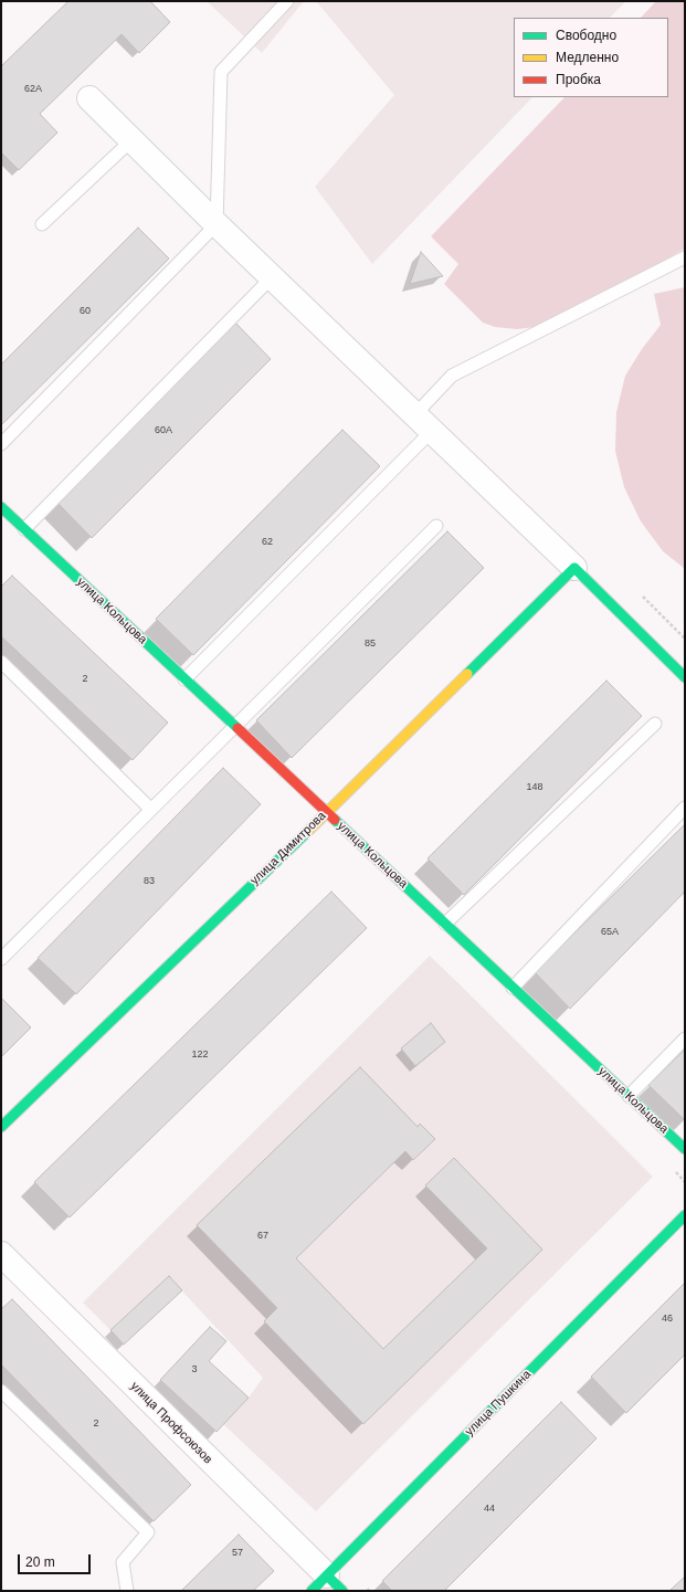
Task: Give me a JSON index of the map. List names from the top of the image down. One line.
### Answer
{"streets":{"main road":["улица Кольцова","улица Димитрова","улица Пушкина"],"street":["улица Профсоюзов"]},"crossings":[["улица Кольцова","улица Димитрова"],["улица Пушкина","улица Профсоюзов"]],"house_numbers":["62А","60","60А","62","85","2","148","83","65А","122","67","46","3","2","44","57"],"legend":["Свободно","Медленно","Пробка"],"scale_bar":"20 m"}
